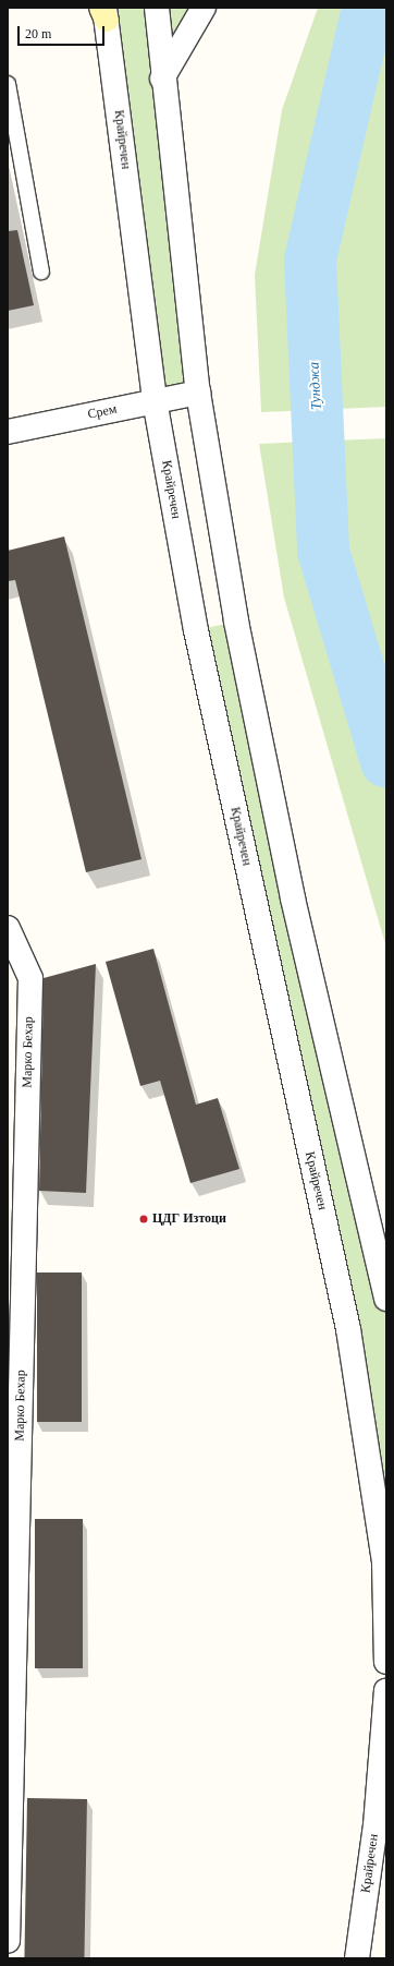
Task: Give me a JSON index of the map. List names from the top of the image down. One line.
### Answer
{"streets":{"street":["Крайречен","Срем","Марко Бехар"]},"crossings":[["Крайречен","Срем"]],"water":["Тунджа"],"places":["ЦДГ Изтоци"],"scale_bar":"20 m"}
